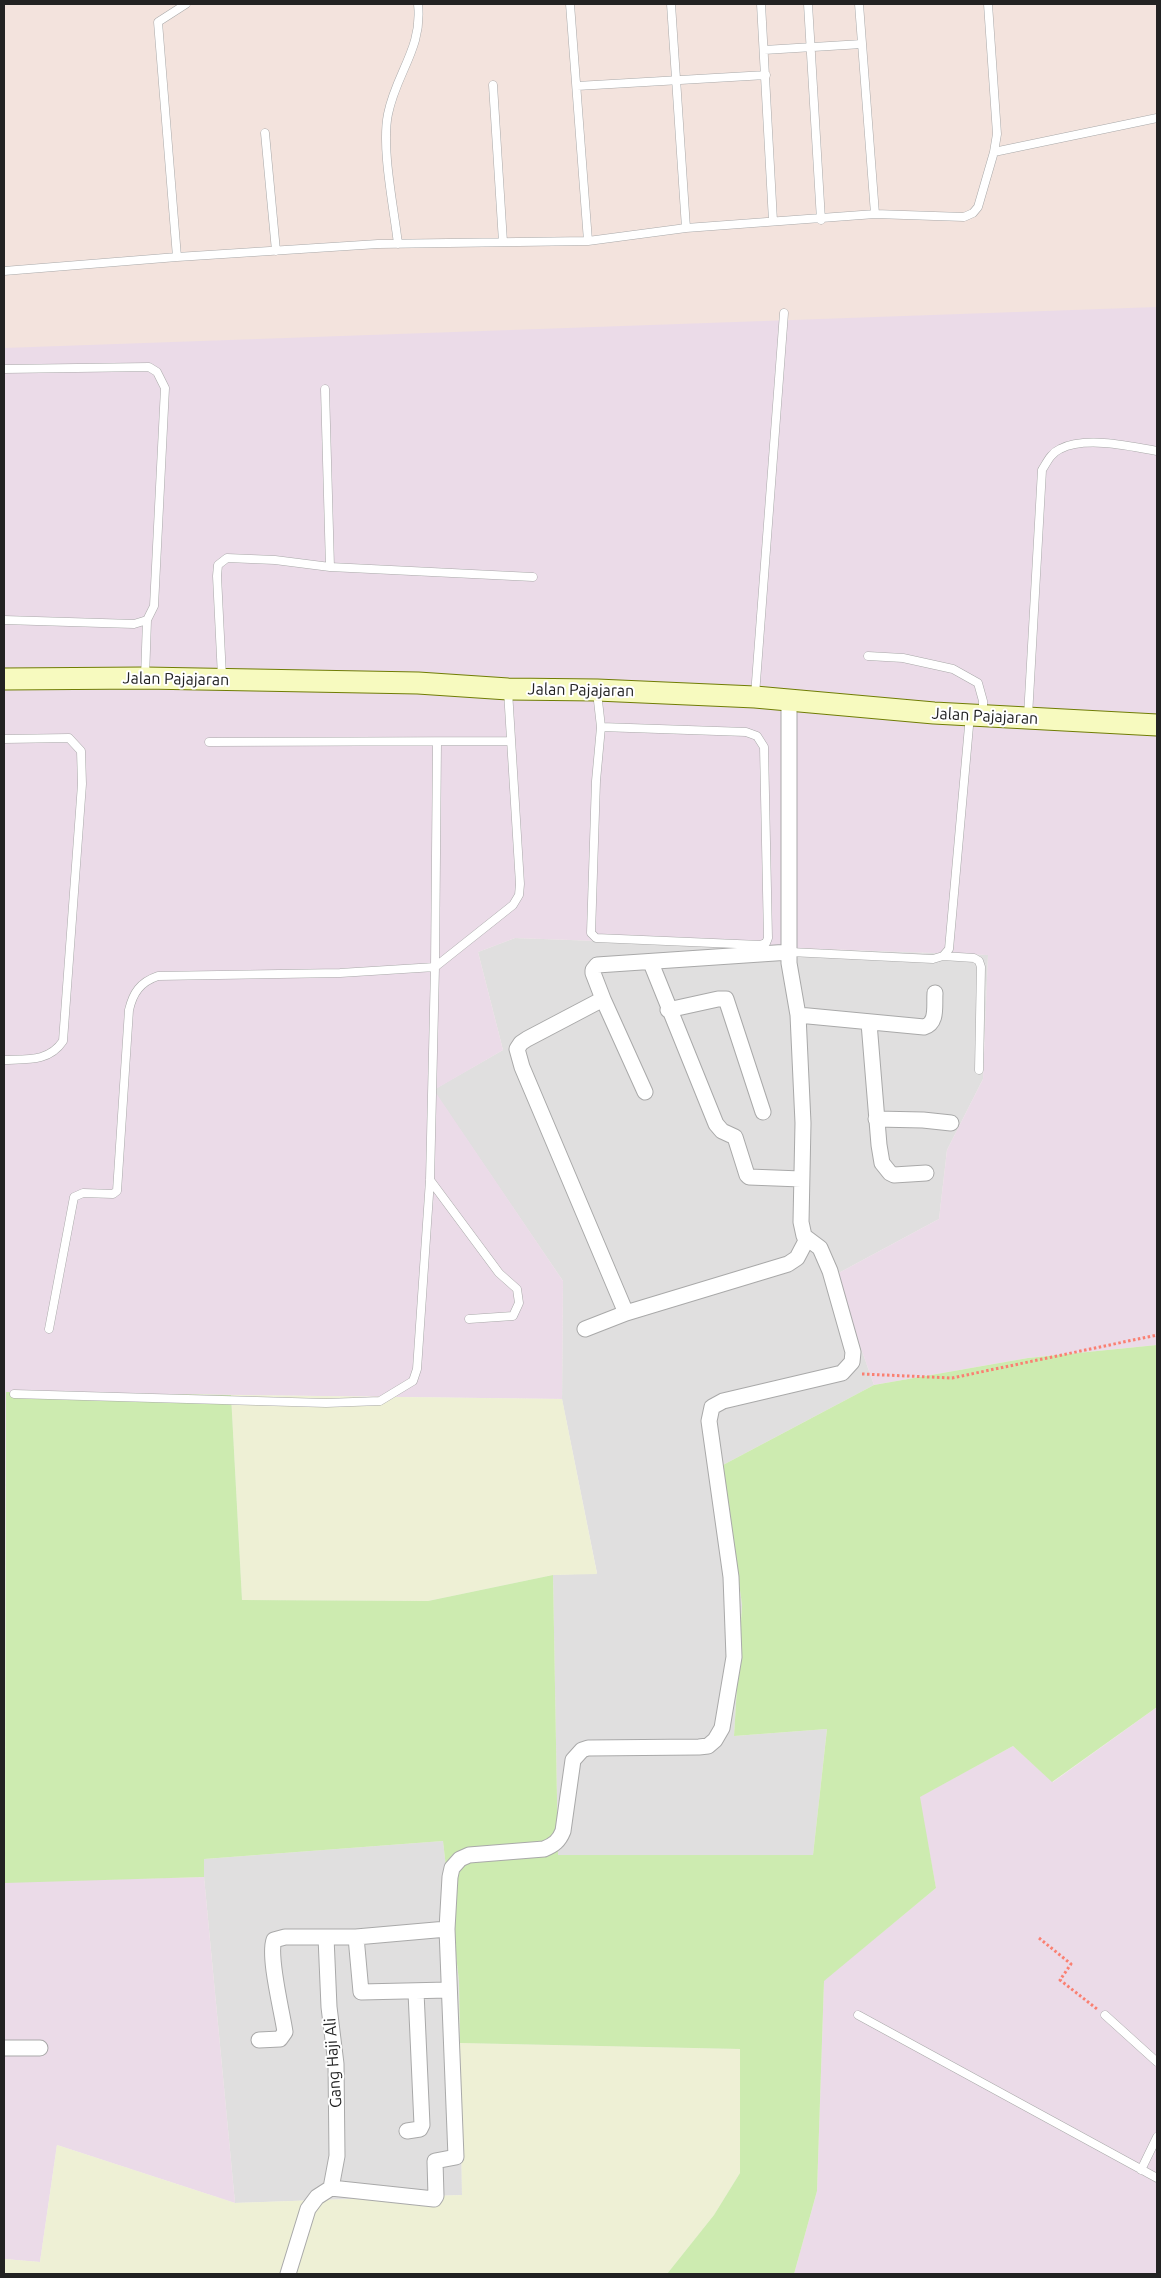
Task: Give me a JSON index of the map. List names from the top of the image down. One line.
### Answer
{"streets":{"main road":["Jalan Pajajaran"],"street":["Gang Haji Ali"]}}
